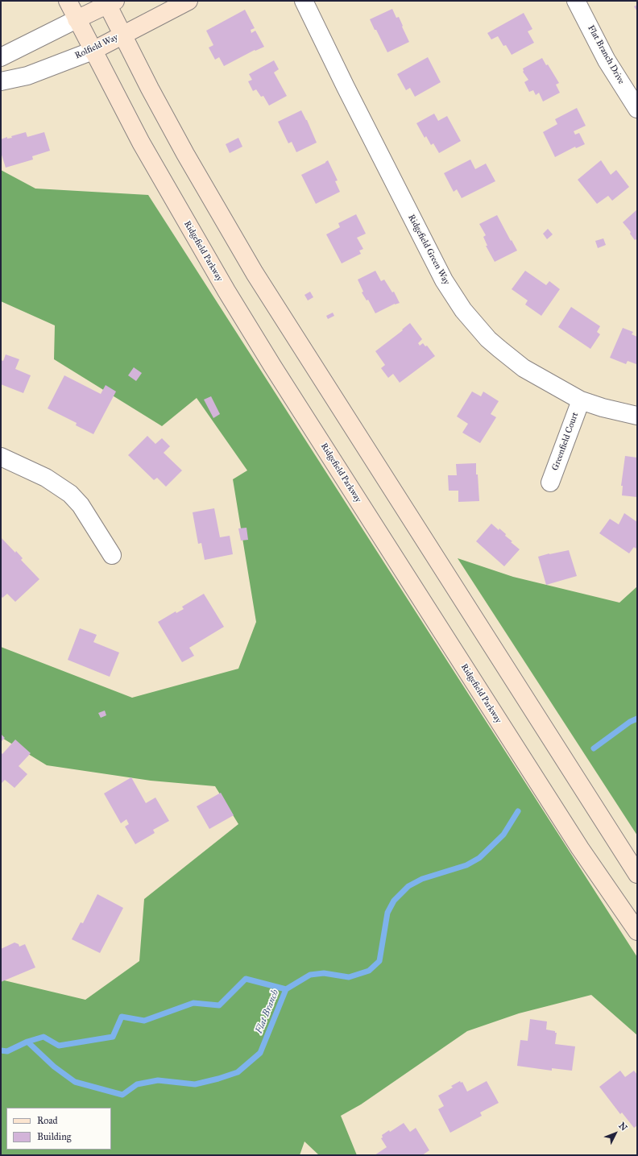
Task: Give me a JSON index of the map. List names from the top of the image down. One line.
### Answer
{"streets":{"main road":["Rolfield Way","Ridgefield Parkway"],"street":["Flat Branch Drive","Ridgefield Green Way","Greenfield Court"]},"crossings":[["Rolfield Way","Ridgefield Parkway"],["Ridgefield Green Way","Greenfield Court"]],"water":["Flat Branch"],"legend":["Road","Building"],"north":"top right"}
